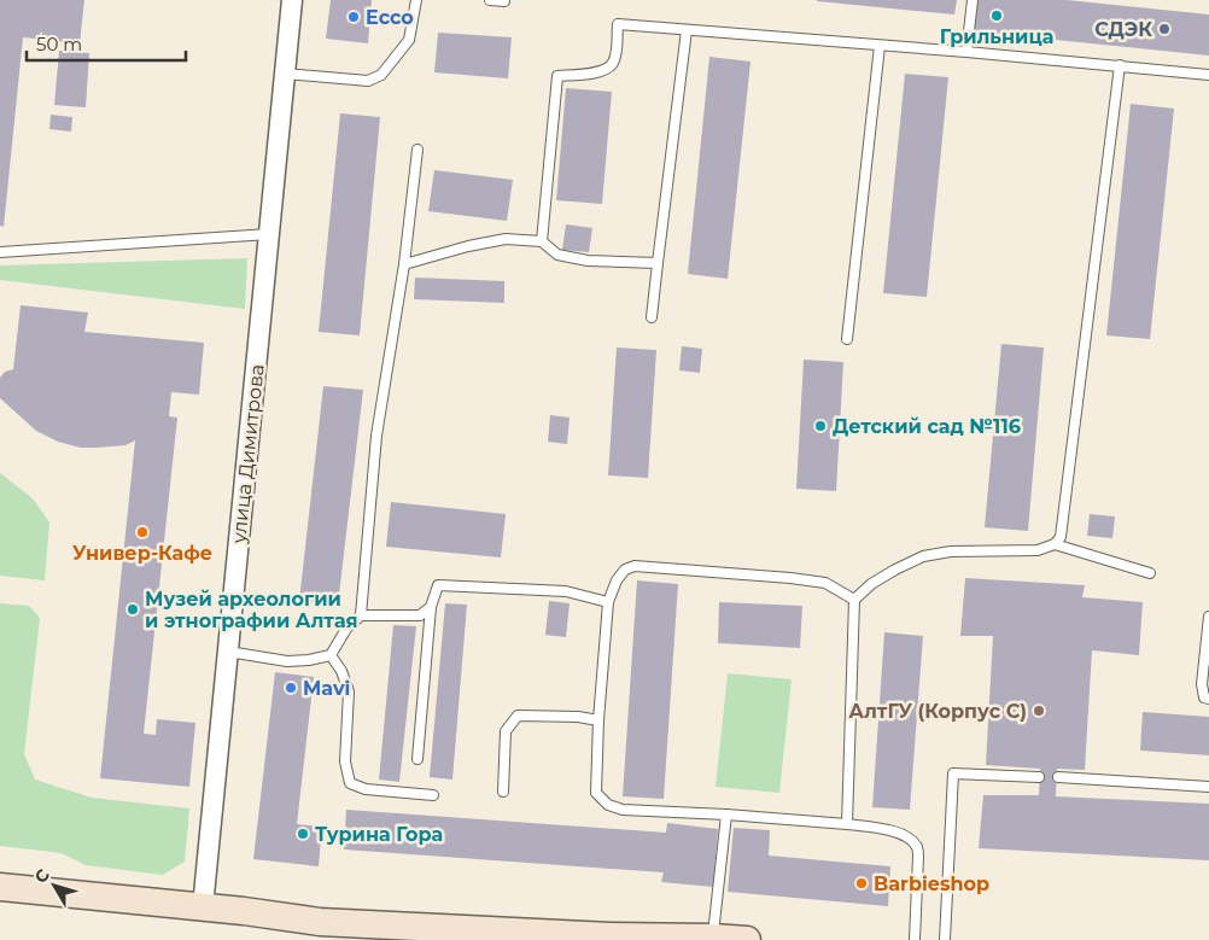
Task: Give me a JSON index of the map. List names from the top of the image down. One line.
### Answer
{"streets":{"street":["улица Димитрова"]},"places":["Грильница","Ecco","СДЭК","Детский сад №116","Универ-Кафе","Музей археологии и этнографии Алтая","Mavi","АлтГУ (Корпус С)","Турина Гора","Barbieshop"],"scale_bar":"50 m","north":"top left"}
